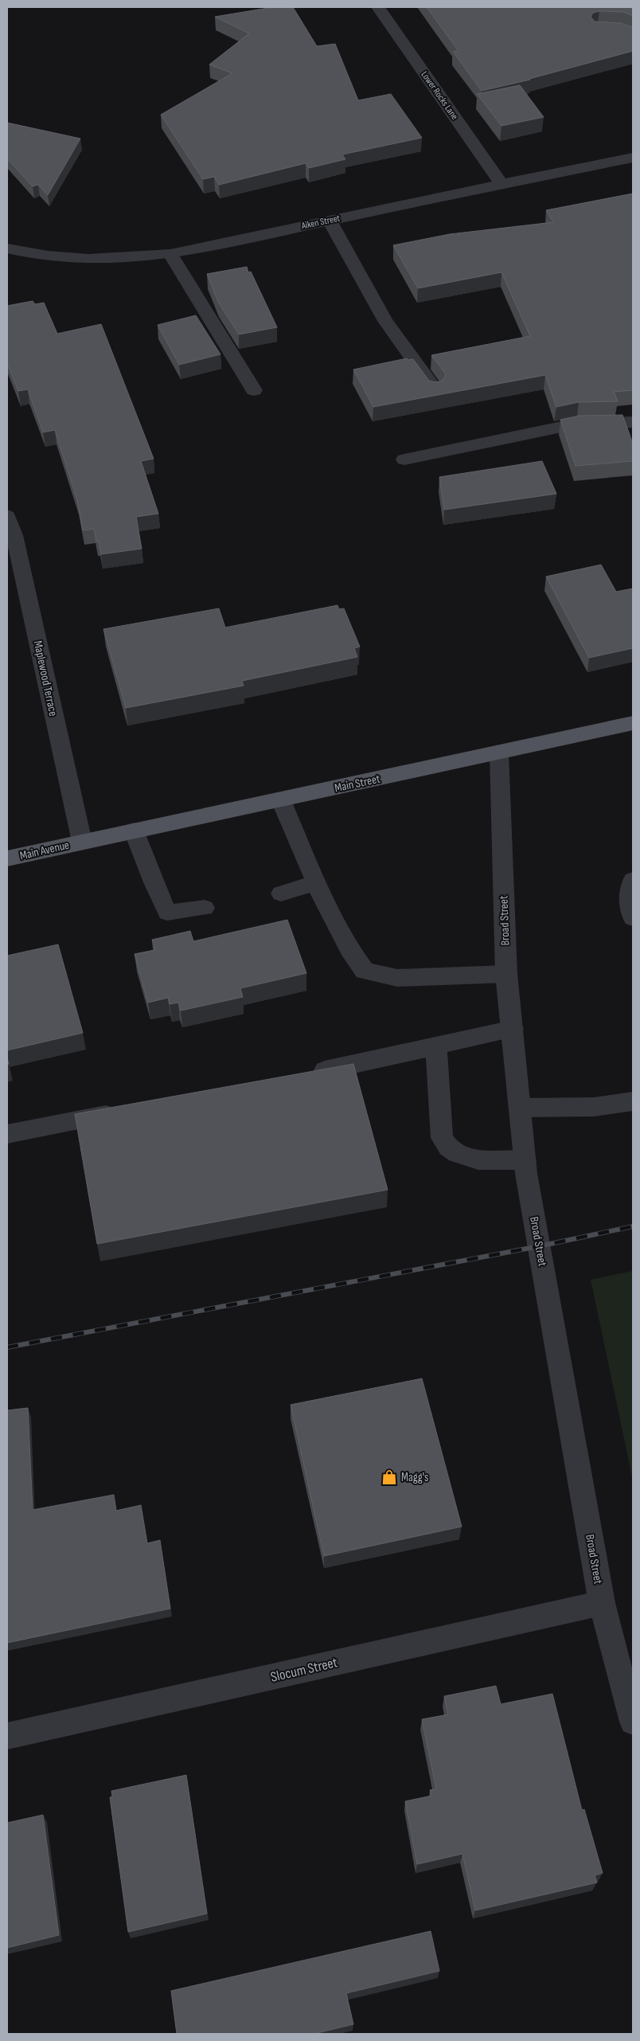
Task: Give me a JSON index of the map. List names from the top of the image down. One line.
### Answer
{"streets":{"main road":["Main Street","Main Avenue"],"street":["Lower Rocks Lane","Aiken Street","Maplewood Terrace","Broad Street","Slocum Street"]},"crossings":[["Lower Rocks Lane","Aiken Street"],["Maplewood Terrace","Main Street"],["Maplewood Terrace","Main Avenue"],["Main Street","Main Avenue"],["Main Street","Broad Street"],["Broad Street","Slocum Street"]],"places":{"shop":["Magg's"]}}
